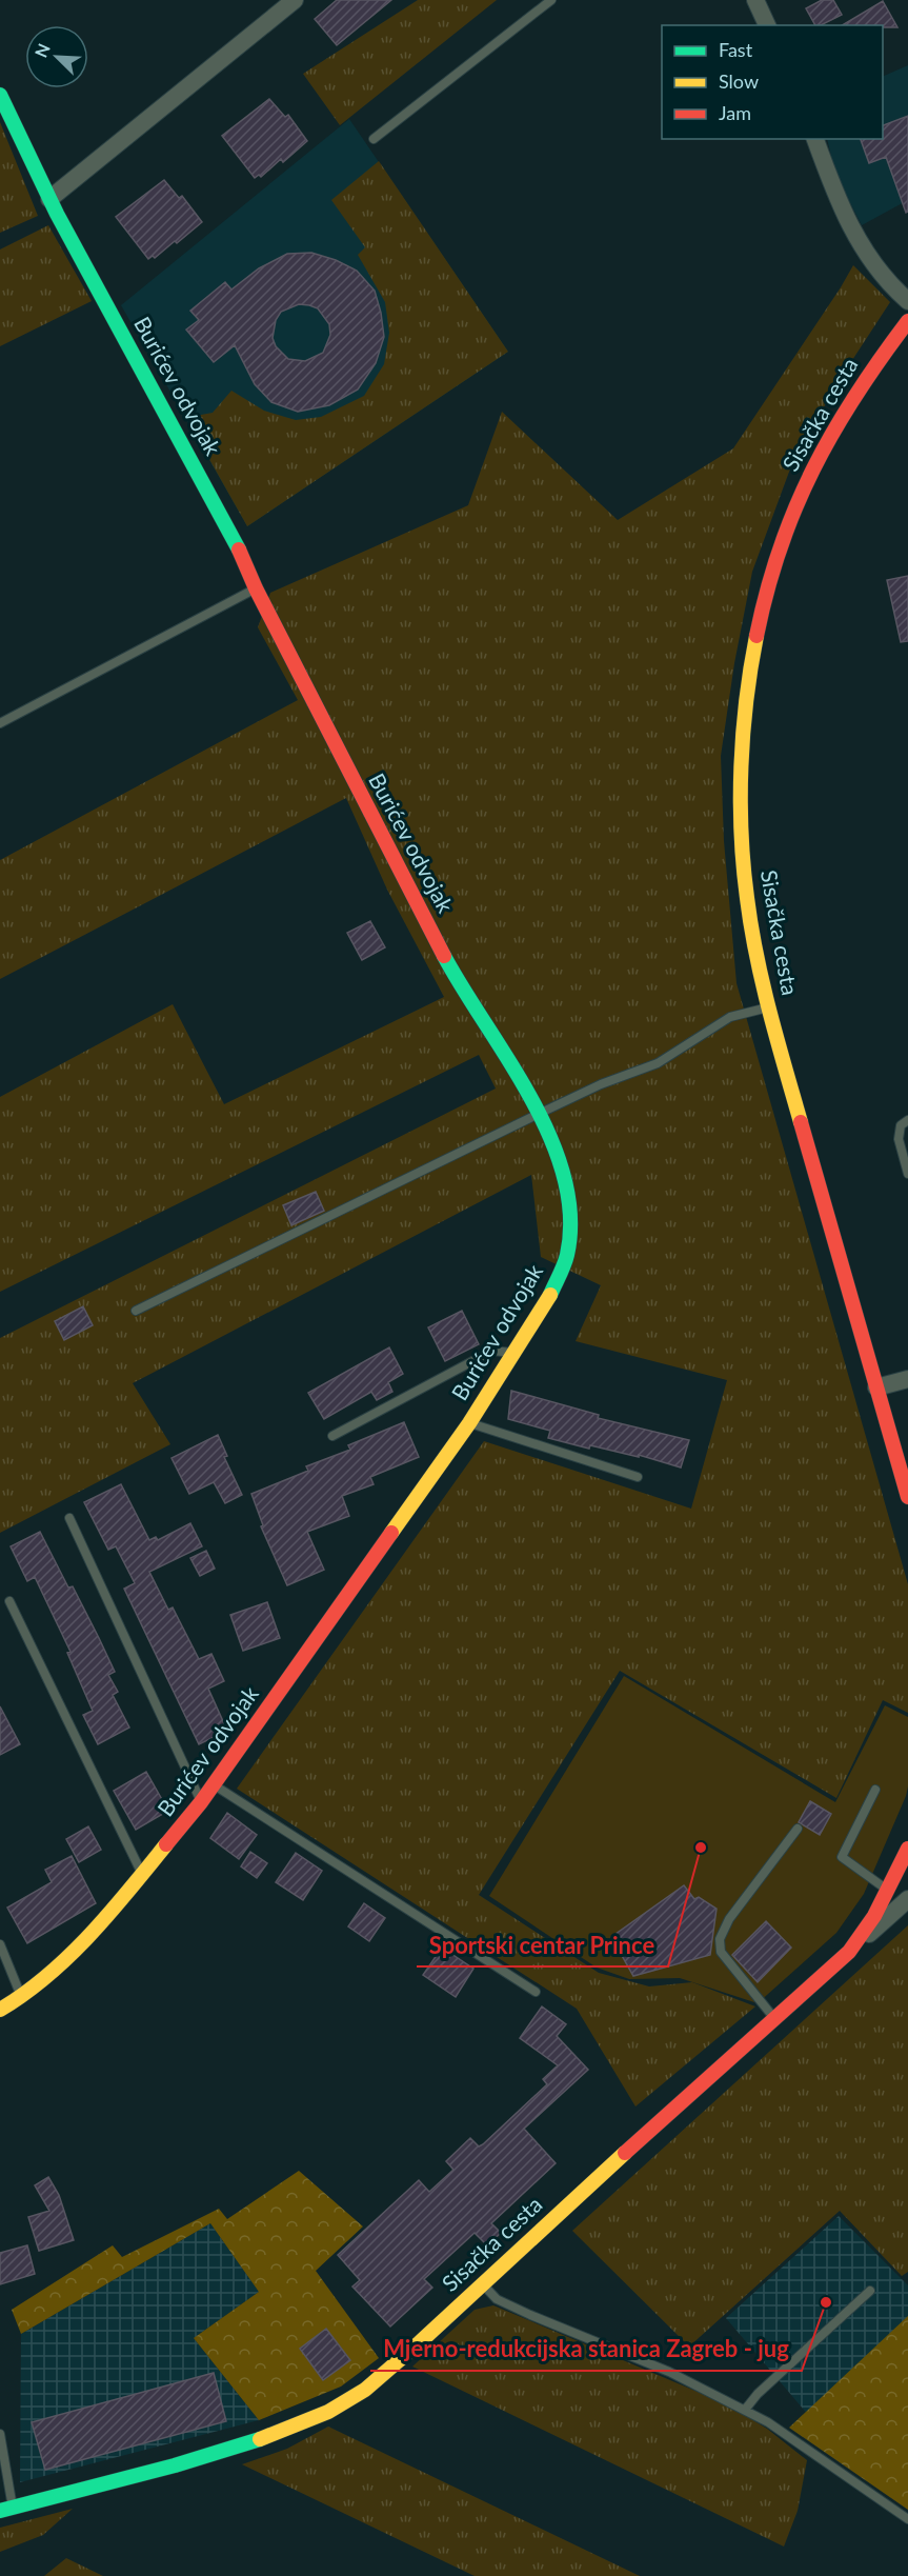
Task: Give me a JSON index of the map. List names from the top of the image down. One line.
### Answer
{"streets":{"main road":["Burićev odvojak","Sisačka cesta"]},"places":["Sportski centar Prince","Mjerno-redukcijska stanica Zagreb - jug"],"legend":["Fast","Slow","Jam"],"north":"top left"}
